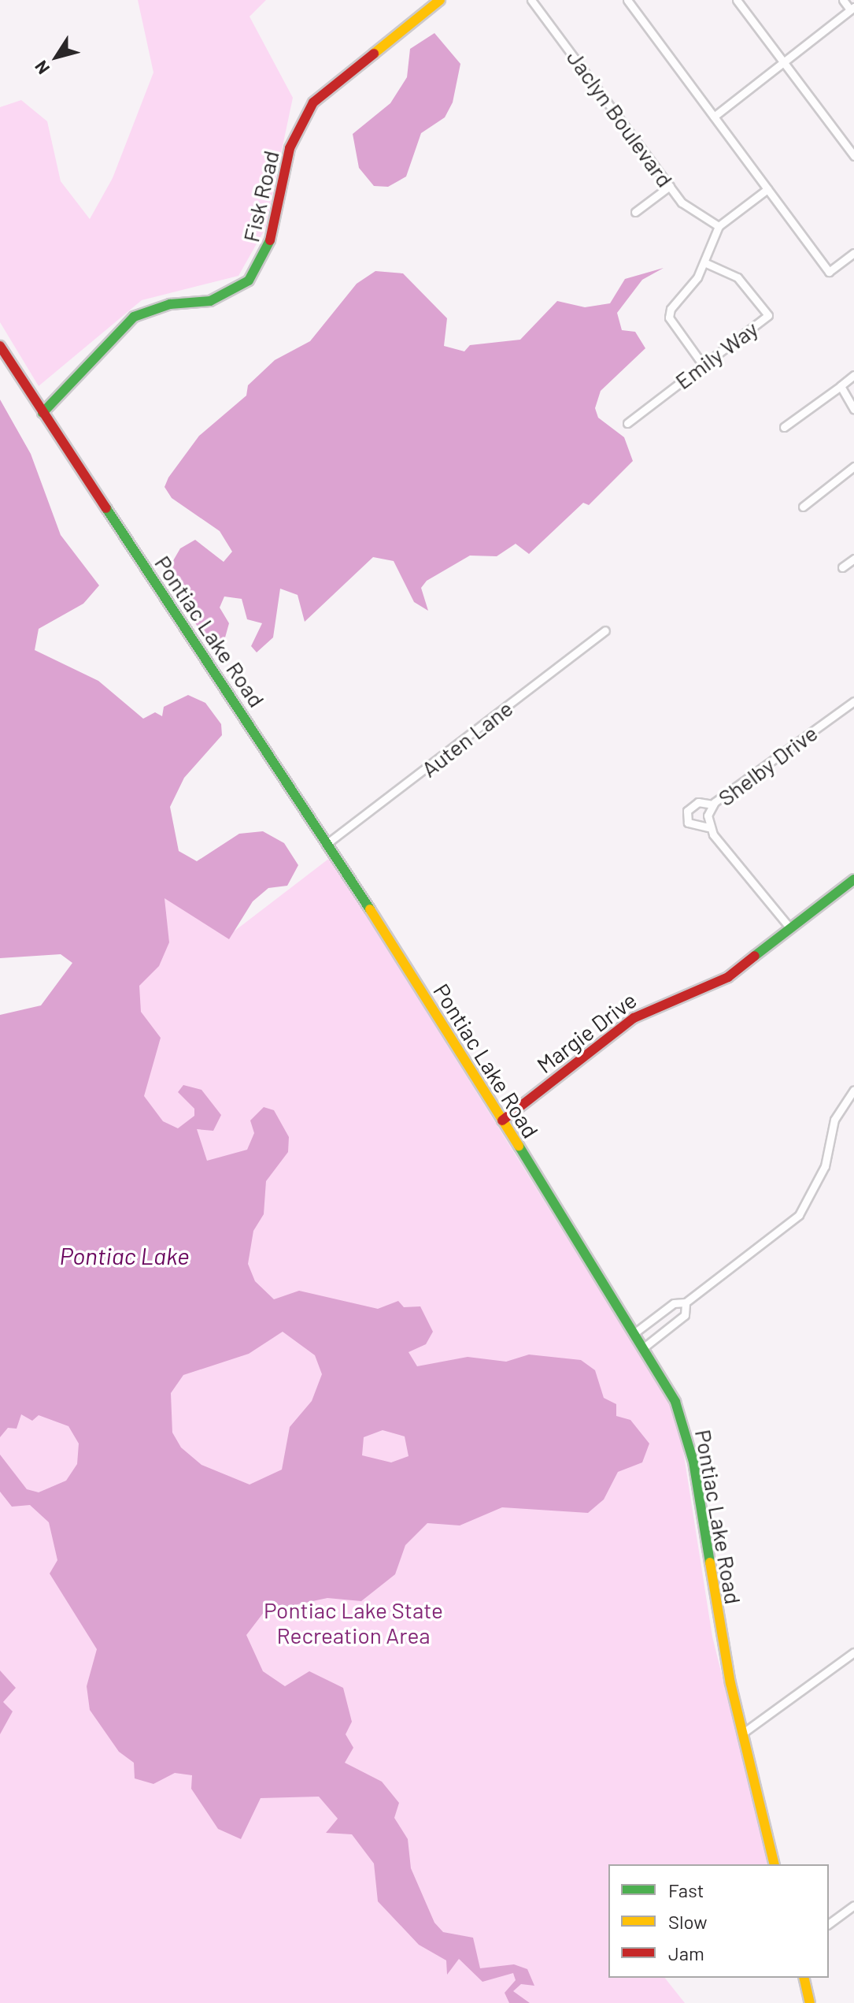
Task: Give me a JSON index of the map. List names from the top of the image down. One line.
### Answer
{"streets":{"street":["Jaclyn Boulevard","Fisk Road","Emily Way","Pontiac Lake Road","Auten Lane","Shelby Drive","Margie Drive"]},"crossings":[["Fisk Road","Pontiac Lake Road"],["Pontiac Lake Road","Auten Lane"],["Pontiac Lake Road","Margie Drive"],["Shelby Drive","Margie Drive"]],"water":["Pontiac Lake"],"parks":["Pontiac Lake State Recreation Area"],"legend":["Fast","Slow","Jam"],"north":"bottom left"}
